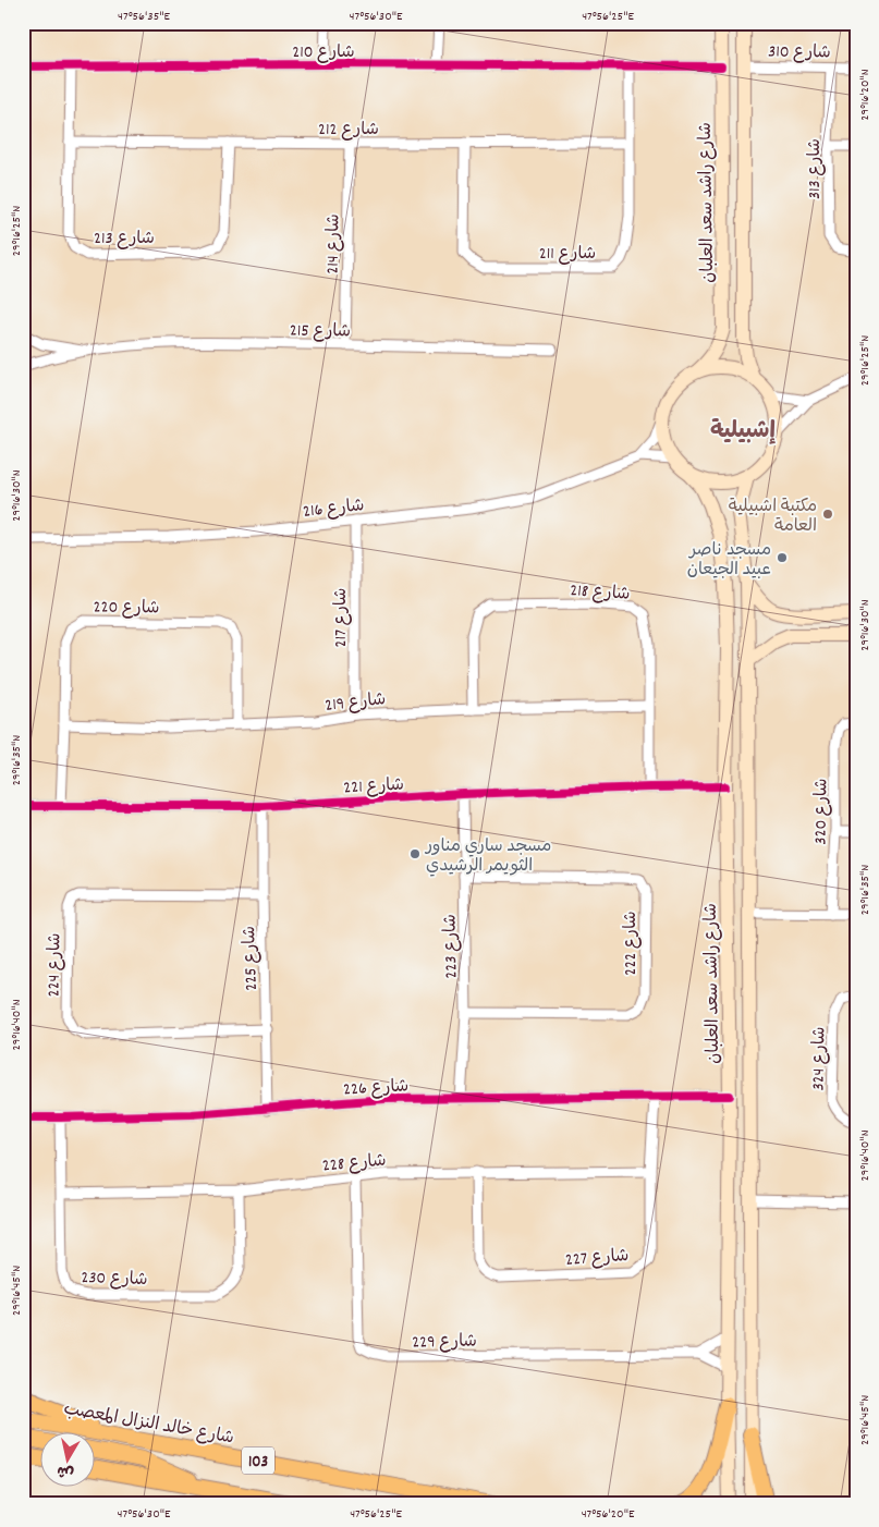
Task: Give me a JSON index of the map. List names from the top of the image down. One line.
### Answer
{"streets":{"main road":["شارع راشد سعد العلبان","شارع خالد النزال المعصب","103"],"street":["شارع 210","شارع 310","شارع 212","شارع 313","شارع 213","شارع 214","شارع 211","شارع 215","شارع 216","شارع 218","شارع 220","شارع 217","شارع 219","شارع 221","شارع 320","شارع 222","شارع 223","شارع 225","شارع 224","شارع 324","شارع 226","شارع 228","شارع 227","شارع 230","شارع 229"]},"crossings":[["شارع 210","شارع راشد سعد العلبان"],["شارع 210","شارع 213"],["شارع 210","شارع 211"],["شارع 310","شارع 313"],["شارع 212","شارع 213"],["شارع 212","شارع 214"],["شارع 212","شارع 211"],["شارع راشد سعد العلبان","شارع 216"],["شارع راشد سعد العلبان","شارع 221"],["شارع راشد سعد العلبان","شارع 226"],["شارع راشد سعد العلبان","شارع 229"],["شارع 214","شارع 215"],["شارع 216","شارع 217"],["شارع 218","شارع 219"],["شارع 218","شارع 221"],["شارع 220","شارع 219"],["شارع 220","شارع 221"],["شارع 217","شارع 219"],["شارع 221","شارع 223"],["شارع 221","شارع 225"],["شارع 222","شارع 223"],["شارع 223","شارع 226"],["شارع 225","شارع 224"],["شارع 225","شارع 226"],["شارع 226","شارع 227"],["شارع 226","شارع 230"],["شارع 228","شارع 227"],["شارع 228","شارع 230"],["شارع 228","شارع 229"]],"districts":["إشبيلية"],"places":["مكتبة اشبيلية العامة","مسجد ناصر عبيد الجيعان","مسجد ساري مناور الثويمر الرشيدي"],"north":"bottom","coordinates":["47°56'35\"E","47°56'30\"E","47°56'25\"E","29°16'20\"N","29°16'25\"N","29°16'30\"N","29°16'35\"N","29°16'40\"N","29°16'45\"N","47°56'20\"E"]}
